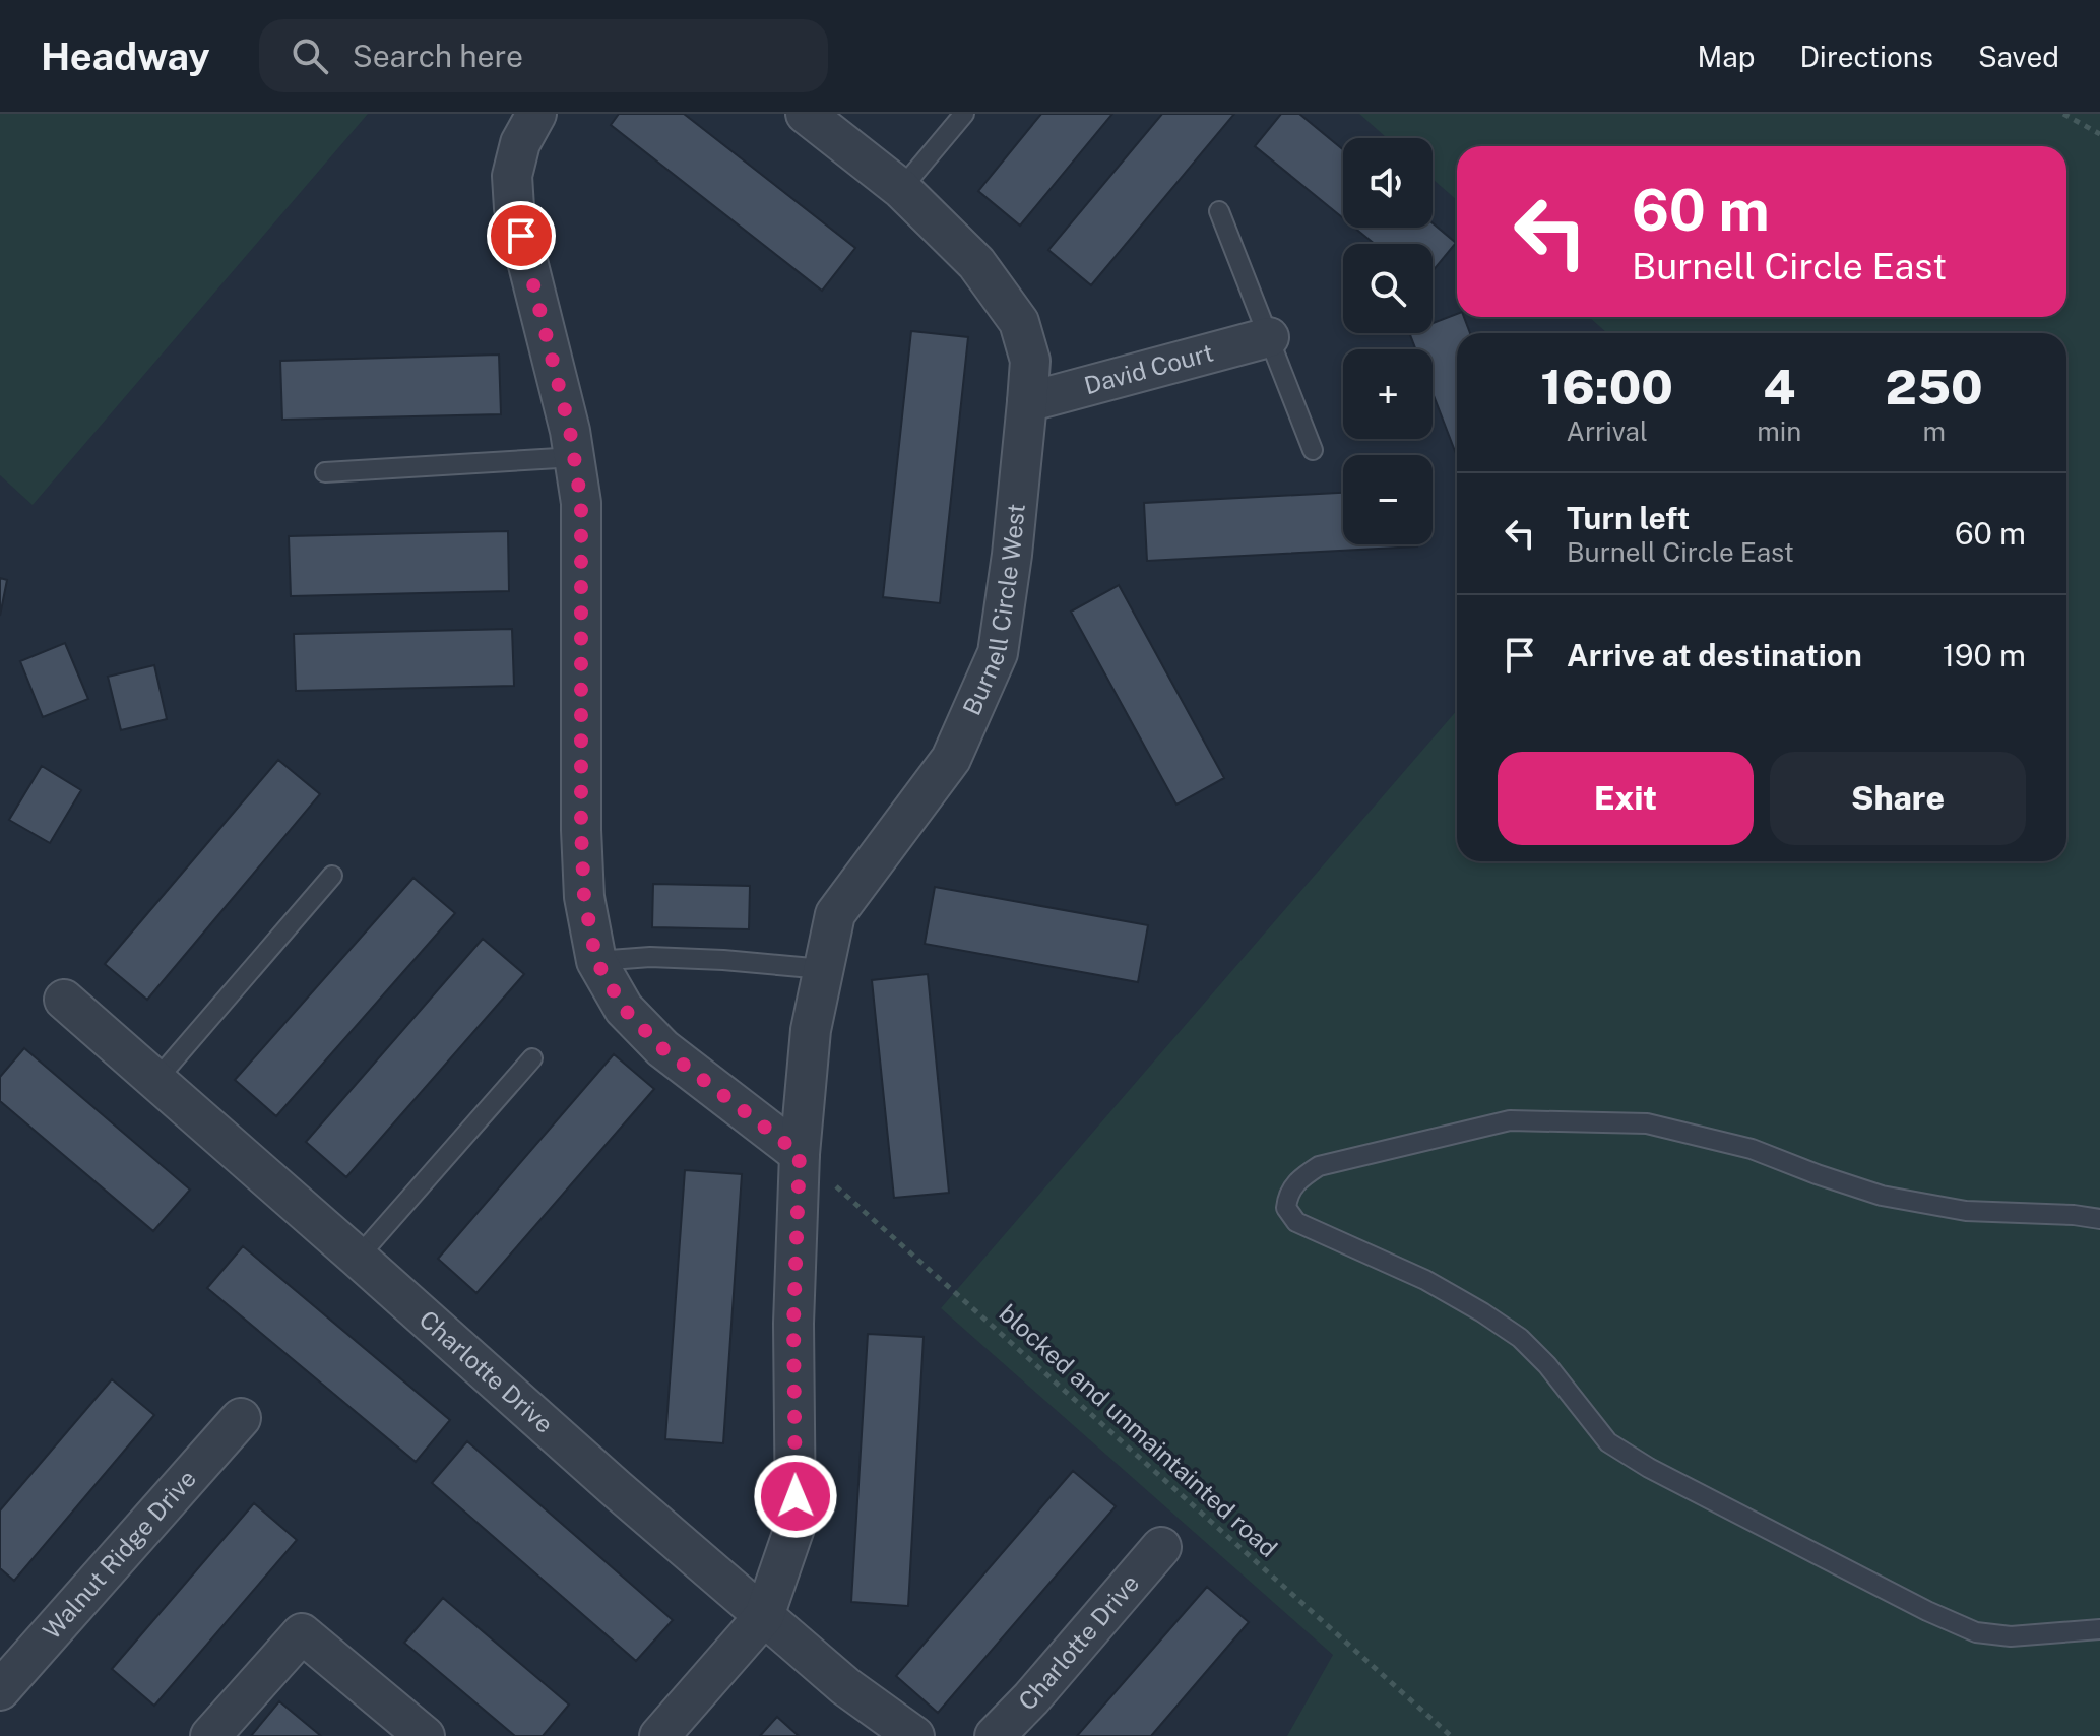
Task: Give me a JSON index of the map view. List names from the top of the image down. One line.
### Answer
{"streets":{"street":["David Court","Burnell Circle West","Charlotte Drive","Walnut Ridge Drive"],"path":["blocked and unmaintainted road"]},"crossings":[["David Court","Burnell Circle West"],["Burnell Circle West","Charlotte Drive"],["Burnell Circle West","blocked and unmaintainted road"]],"page":{"header":"Headway","search":"Search here","nav":["Map","Directions","Saved"],"map_buttons":["+","−"],"turn":["60 m","Burnell Circle East"],"eta":["16:00","Arrival","4","min","250","m"],"list":[{"name":"Turn left","note":"Burnell Circle East","value":"60 m"},{"name":"Arrive at destination","value":"190 m"}],"buttons":["Exit","Share"]}}
